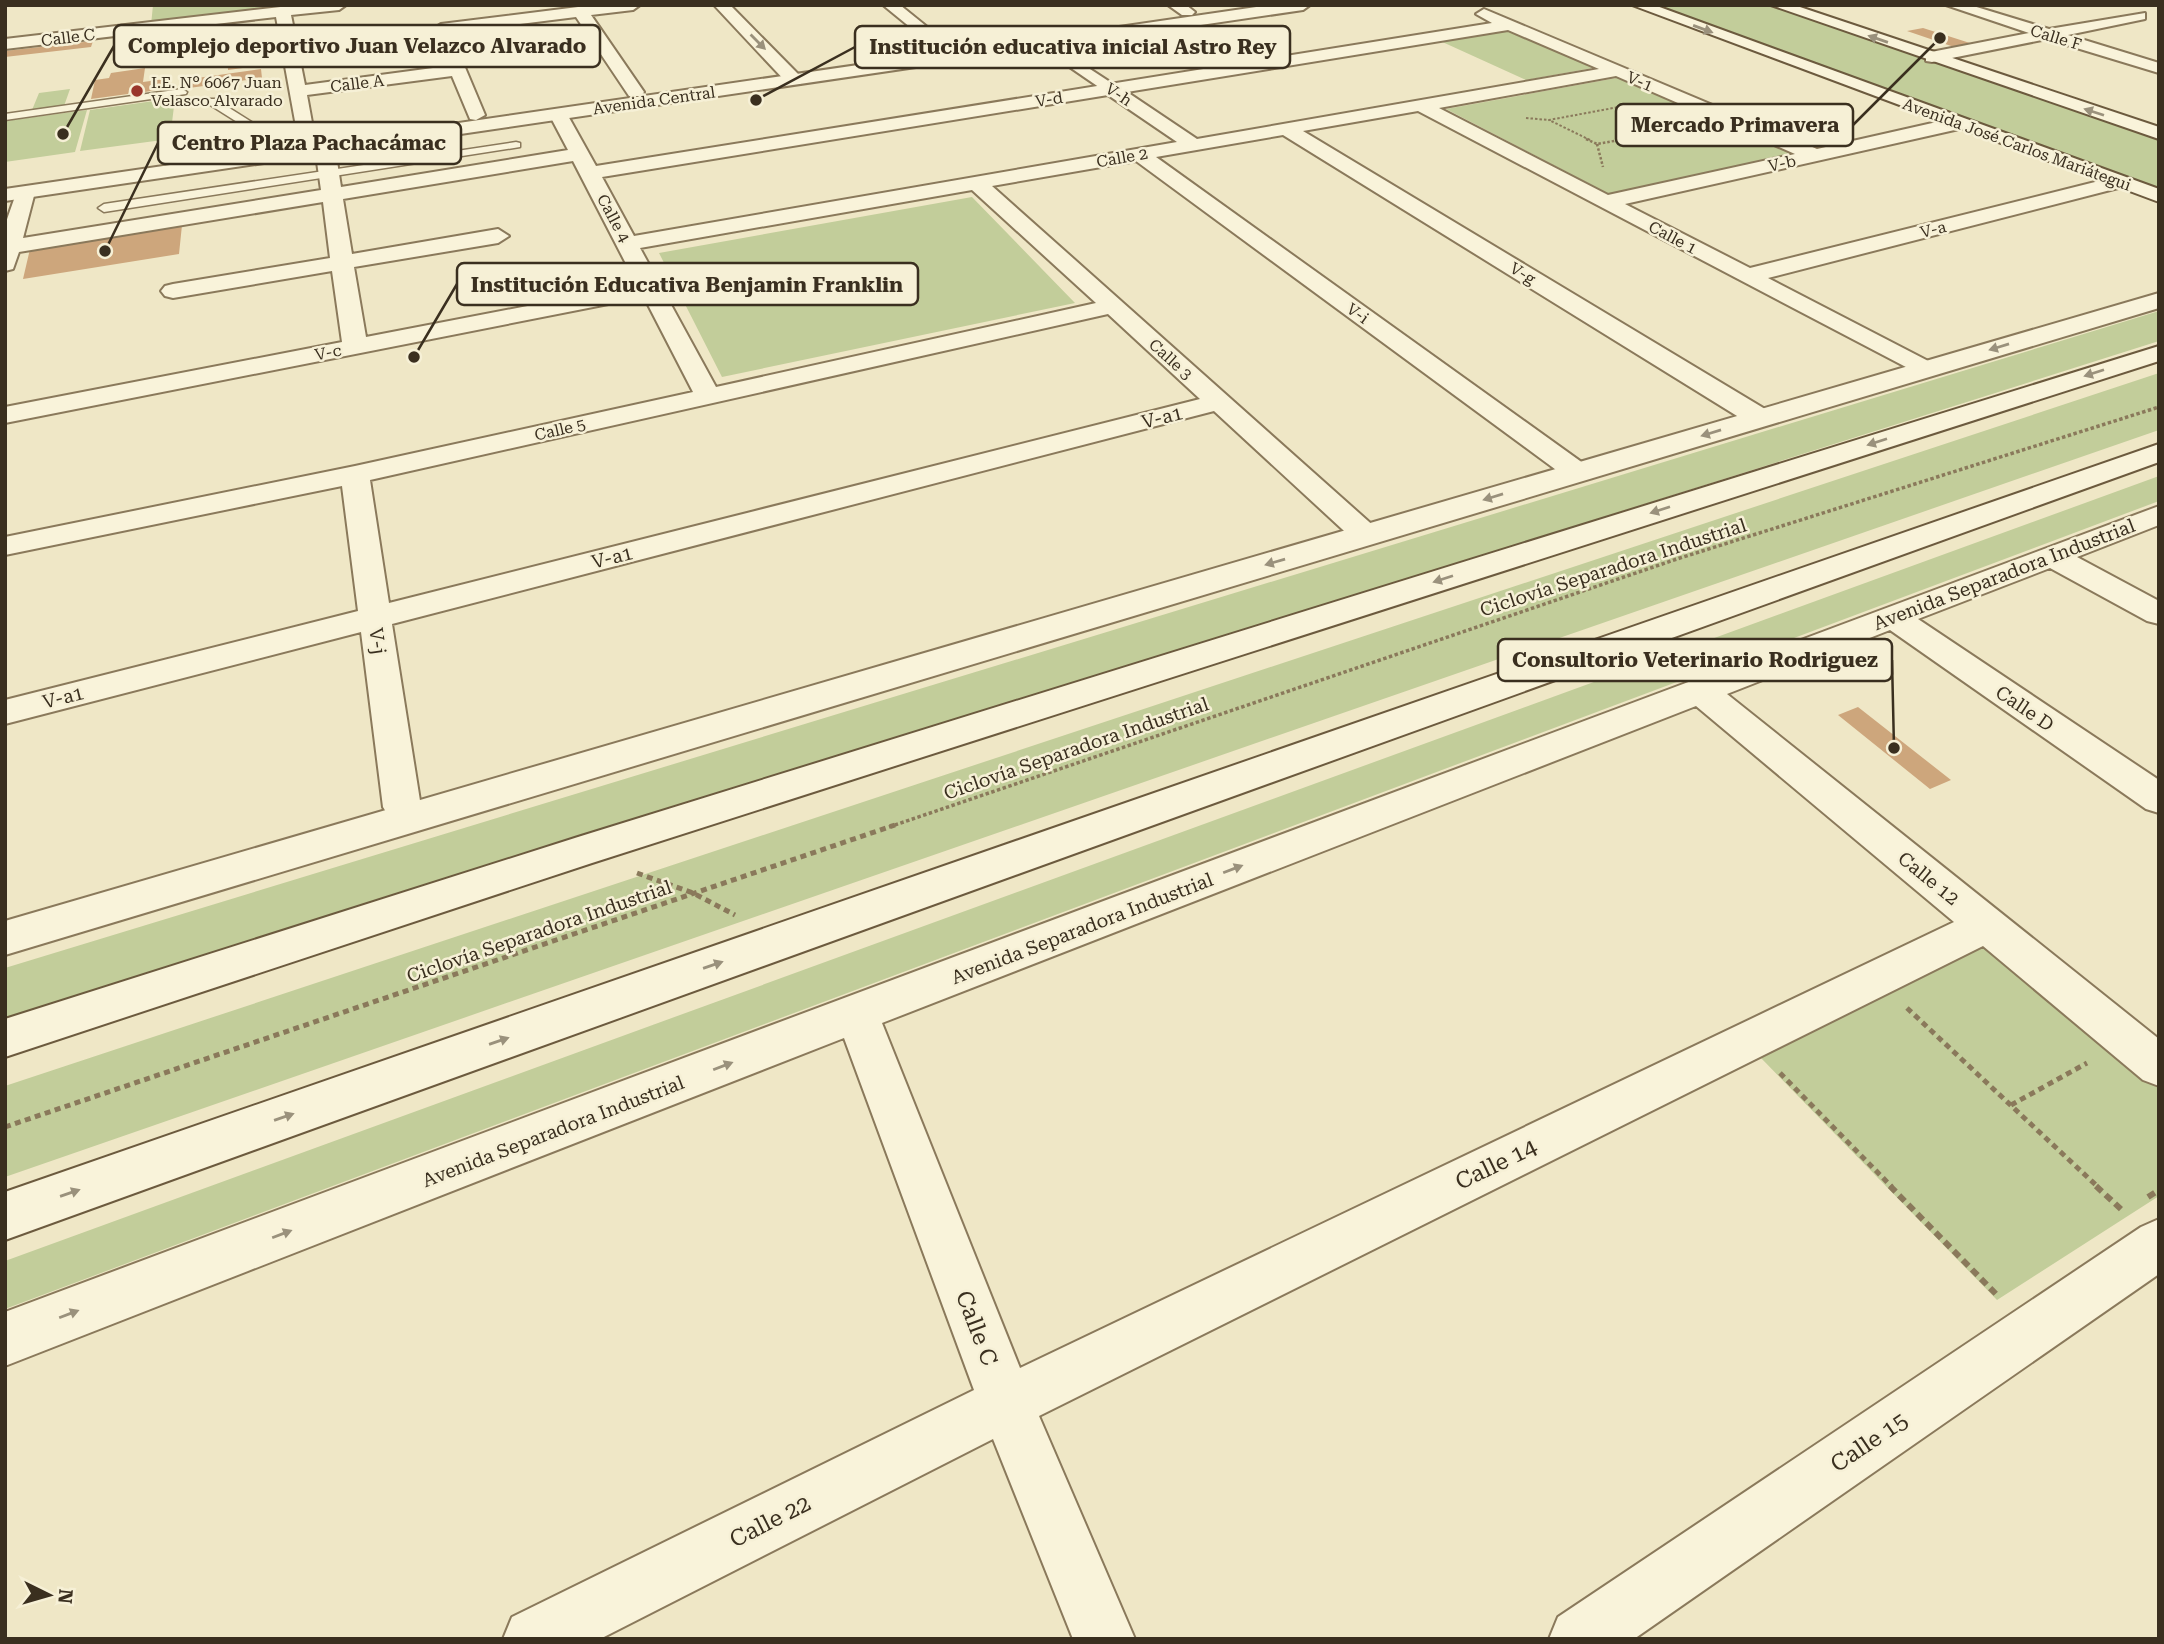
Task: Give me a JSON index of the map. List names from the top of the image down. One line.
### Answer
{"streets":{"street":["Calle C","Calle F","V-1","Calle A","V-h","V-d","Avenida Central","Avenida José Carlos Mariátegui","Calle 2","V-b","Calle 4","V-a","Calle 1","V-g","V-i","V-c","Calle 3","V-a1","Calle 5","Avenida Separadora Industrial","V-j","Calle D","Calle 12","Calle 14","Calle 15","Calle 22"],"path":["Ciclovía Separadora Industrial"]},"crossings":[["Calle C","Avenida Separadora Industrial"],["Calle C","Calle 14"],["Calle C","Calle 22"],["V-1","V-d"],["V-1","Calle 2"],["V-1","V-b"],["V-h","V-d"],["V-h","Avenida Central"],["V-h","Calle 2"],["V-d","Calle 4"],["Avenida Central","Calle 4"],["Avenida José Carlos Mariátegui","V-b"],["Avenida José Carlos Mariátegui","V-a"],["Calle 2","Calle 4"],["Calle 2","Calle 1"],["Calle 2","V-g"],["Calle 2","V-i"],["Calle 2","Calle 3"],["V-b","Calle 1"],["Calle 4","V-c"],["Calle 4","Calle 5"],["V-a","Calle 1"],["Calle 3","V-a1"],["Calle 3","Calle 5"],["V-a1","V-j"],["Calle 5","V-j"],["Avenida Separadora Industrial","Calle D"],["Avenida Separadora Industrial","Calle 12"],["Calle 12","Calle 14"],["Calle 14","Calle 22"]],"places":["Mercado Primavera","I.E. N° 6067 Juan Velasco Alvarado","Institución educativa inicial Astro Rey","Complejo deportivo Juan Velazco Alvarado","Centro Plaza Pachacámac","Institución Educativa Benjamin Franklin","Consultorio Veterinario Rodriguez"],"north":"right"}
